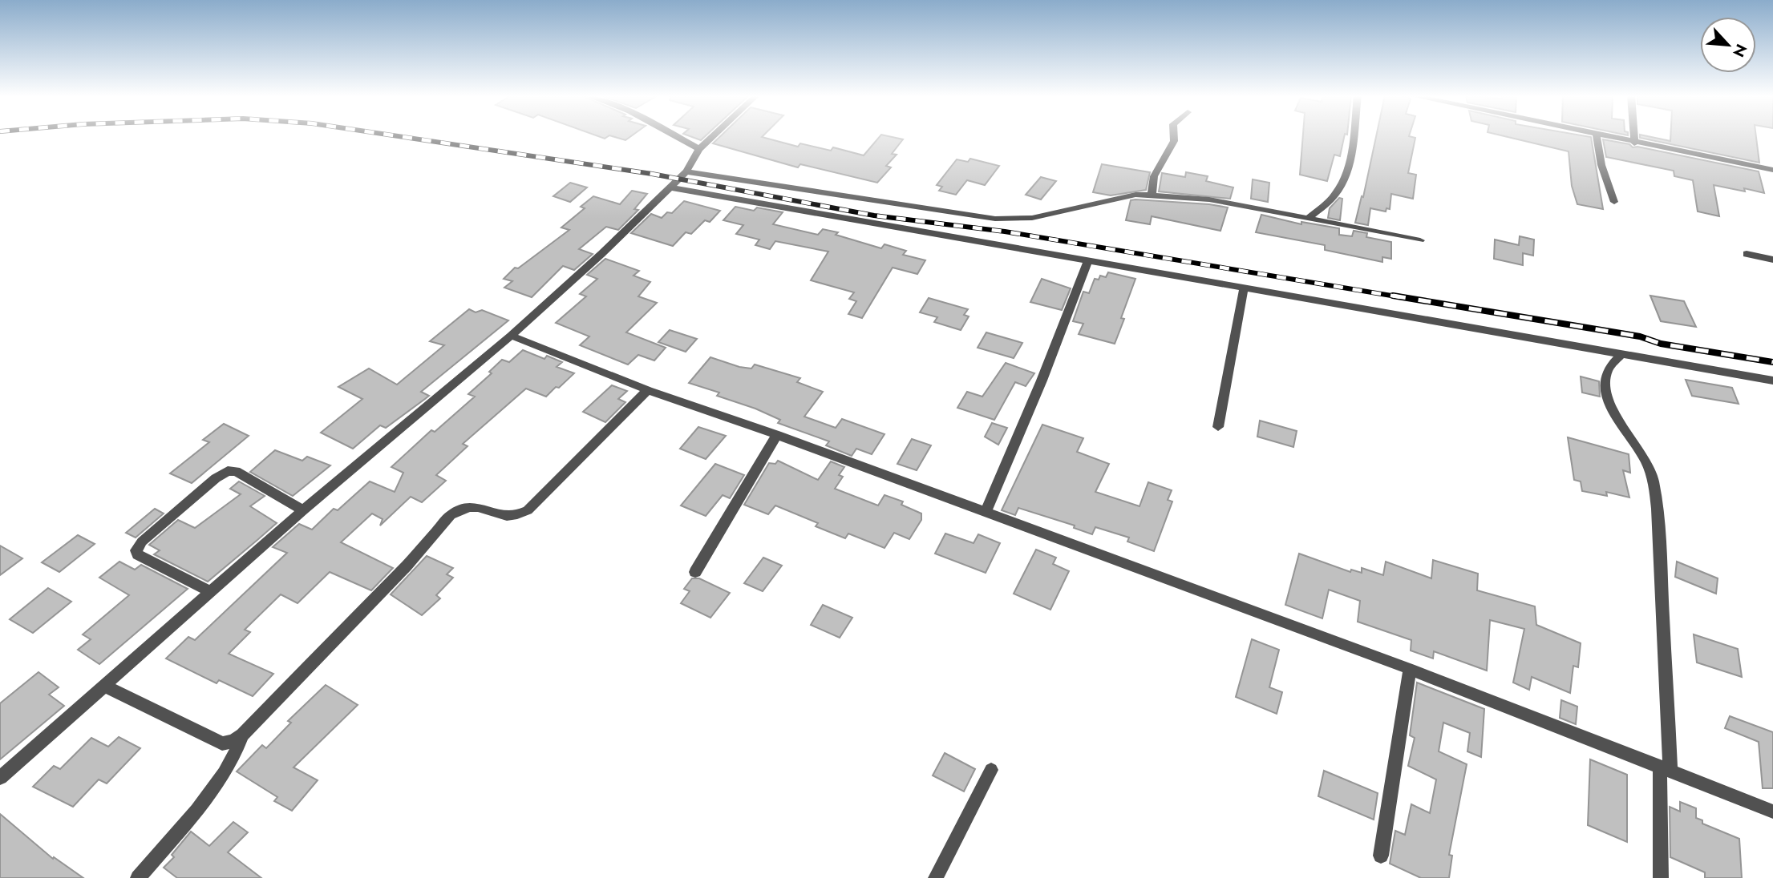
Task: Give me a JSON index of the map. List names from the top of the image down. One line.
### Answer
{"north":"bottom right"}
